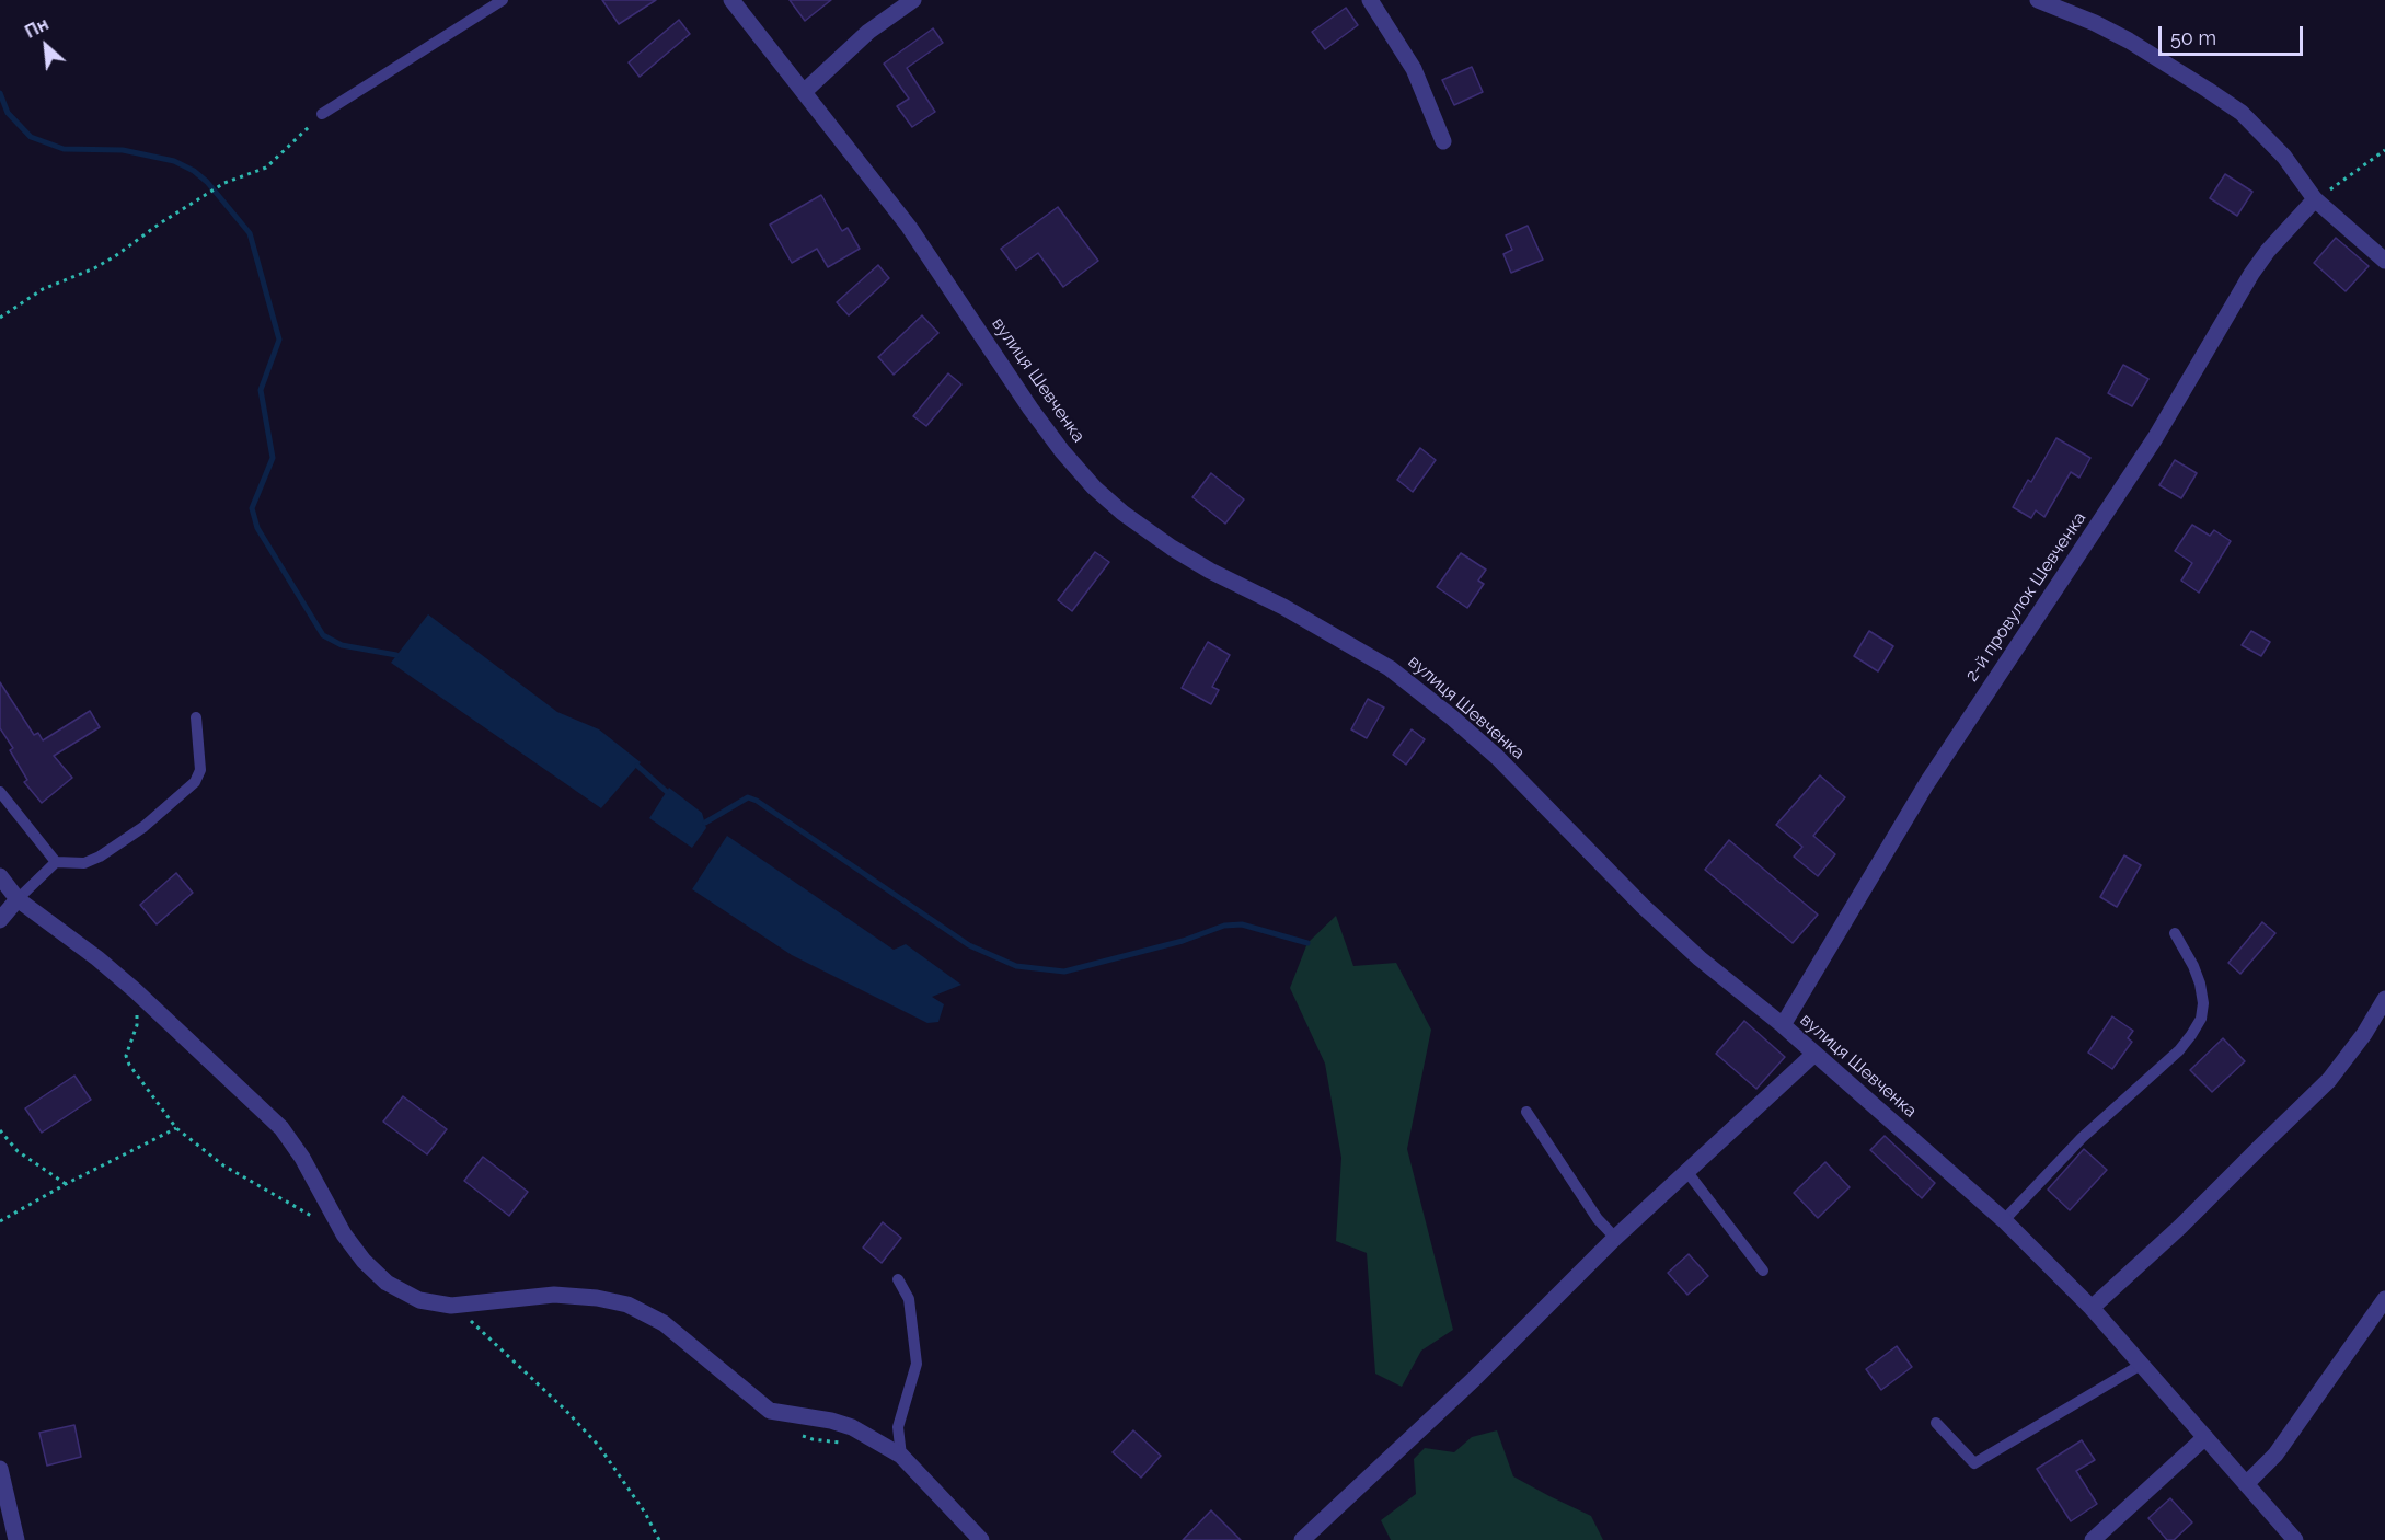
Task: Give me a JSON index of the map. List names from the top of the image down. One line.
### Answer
{"streets":{"street":["вулиця Шевченка","2-й провулок Шевченка"]},"crossings":[["вулиця Шевченка","2-й провулок Шевченка"]],"scale_bar":"50 m","north":"top left"}
